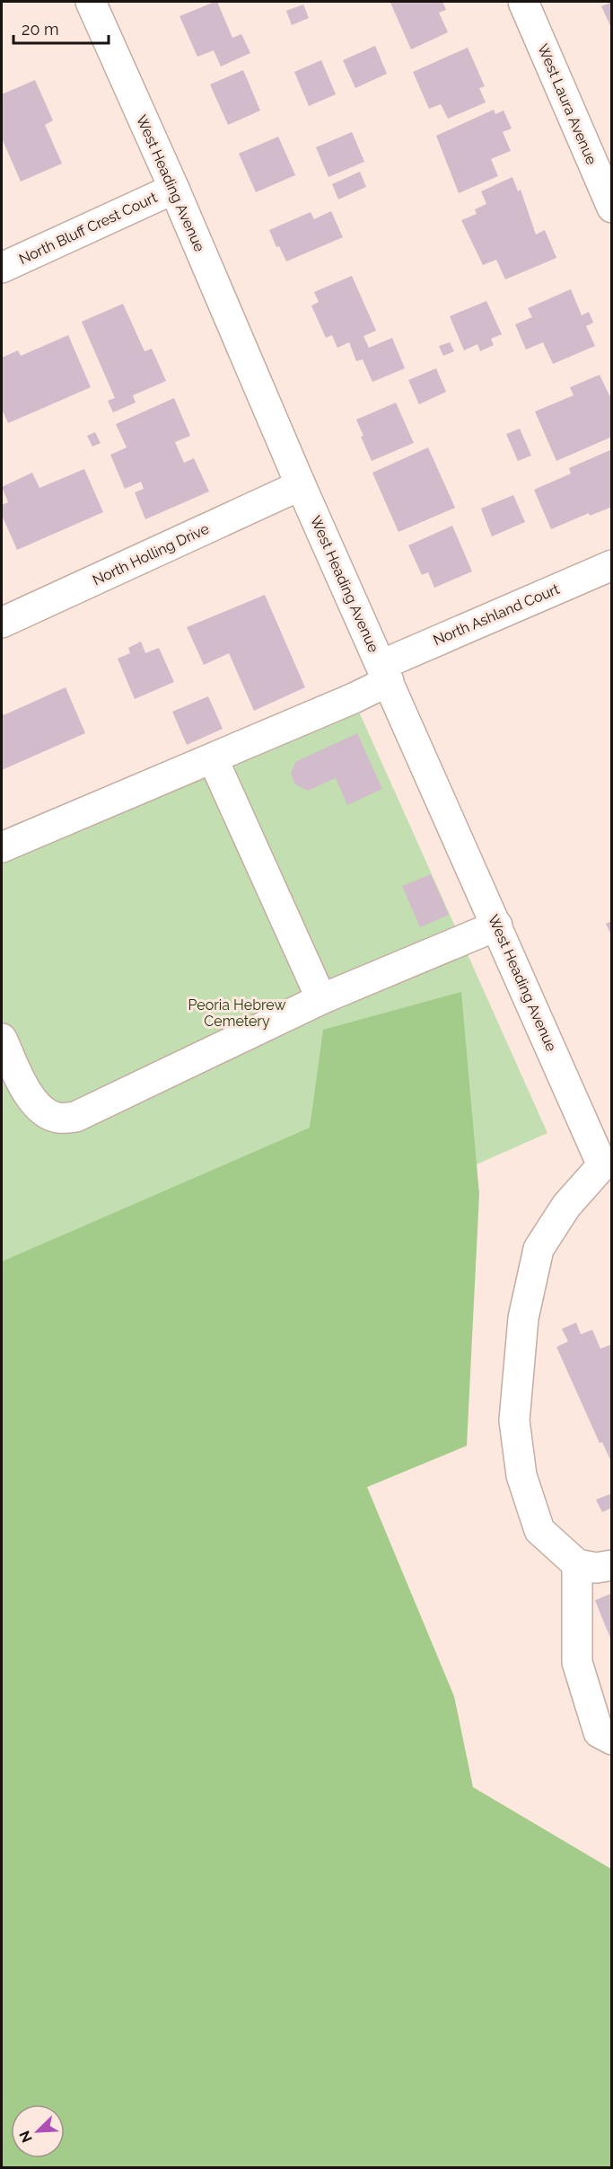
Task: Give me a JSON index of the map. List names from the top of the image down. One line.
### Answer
{"streets":{"street":["West Laura Avenue","West Heading Avenue","North Bluff Crest Court","North Holling Drive","North Ashland Court"]},"crossings":[["West Heading Avenue","North Bluff Crest Court"],["West Heading Avenue","North Holling Drive"],["West Heading Avenue","North Ashland Court"]],"parks":["Peoria Hebrew Cemetery"],"scale_bar":"20 m","north":"bottom left"}
